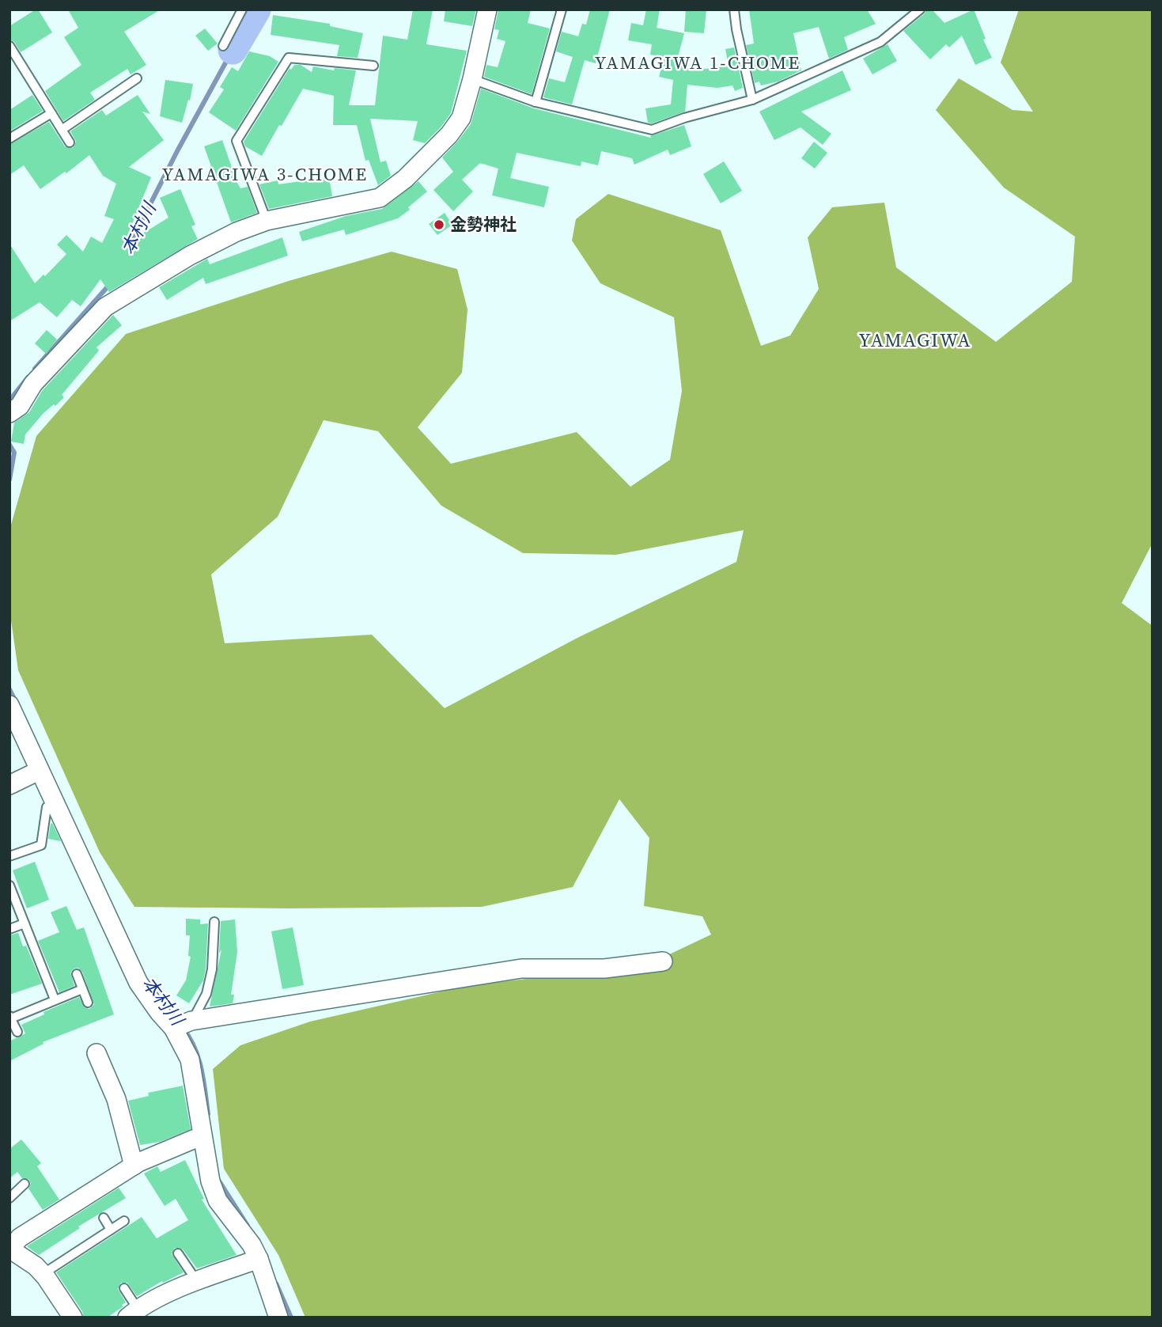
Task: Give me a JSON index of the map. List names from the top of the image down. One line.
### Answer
{"districts":["YAMAGIWA 1-CHOME","YAMAGIWA 3-CHOME","YAMAGIWA"],"water":["本村川"],"places":["金勢神社"]}
